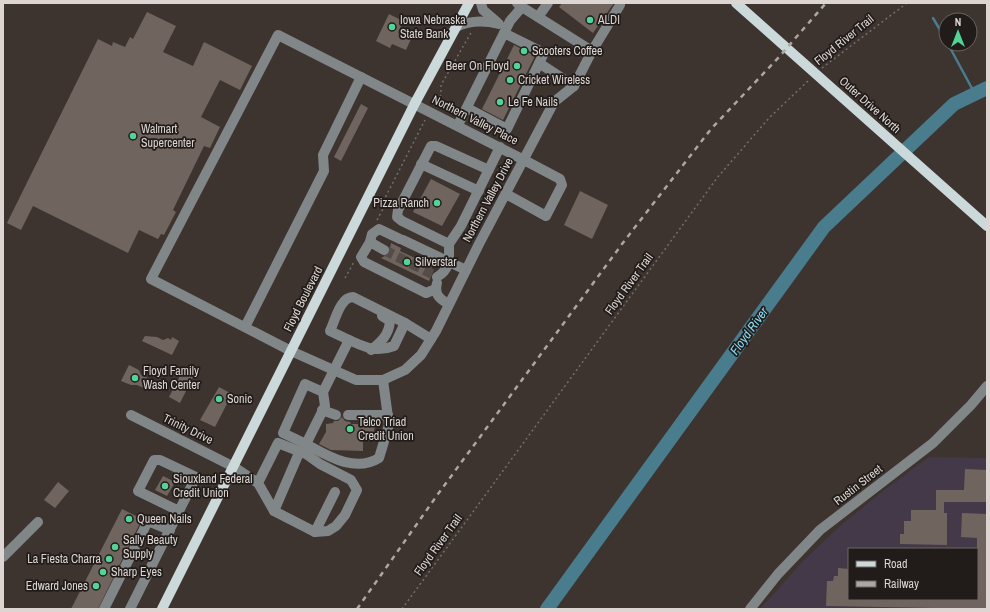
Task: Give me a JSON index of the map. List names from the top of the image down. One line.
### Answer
{"streets":{"main road":["Outer Drive North","Floyd Boulevard"],"street":["Northern Valley Place","Northern Valley Drive","Trinity Drive","Rustin Street"],"path":["Floyd River Trail"]},"crossings":[["Northern Valley Place","Northern Valley Drive"],["Northern Valley Place","Floyd Boulevard"],["Northern Valley Drive","Floyd Boulevard"],["Floyd Boulevard","Trinity Drive"]],"water":["Floyd River"],"places":["ALDI","Iowa Nebraska State Bank","Scooters Coffee","Beer On Floyd","Cricket Wireless","Le Fe Nails","Walmart Supercenter","Pizza Ranch","Silverstar","Floyd Family Wash Center","Sonic","Telco Triad Credit Union","Siouxland Federal Credit Union","Queen Nails","Sally Beauty Supply","La Fiesta Charra","Sharp Eyes","Edward Jones"],"legend":["Road","Railway"],"north":"top"}
